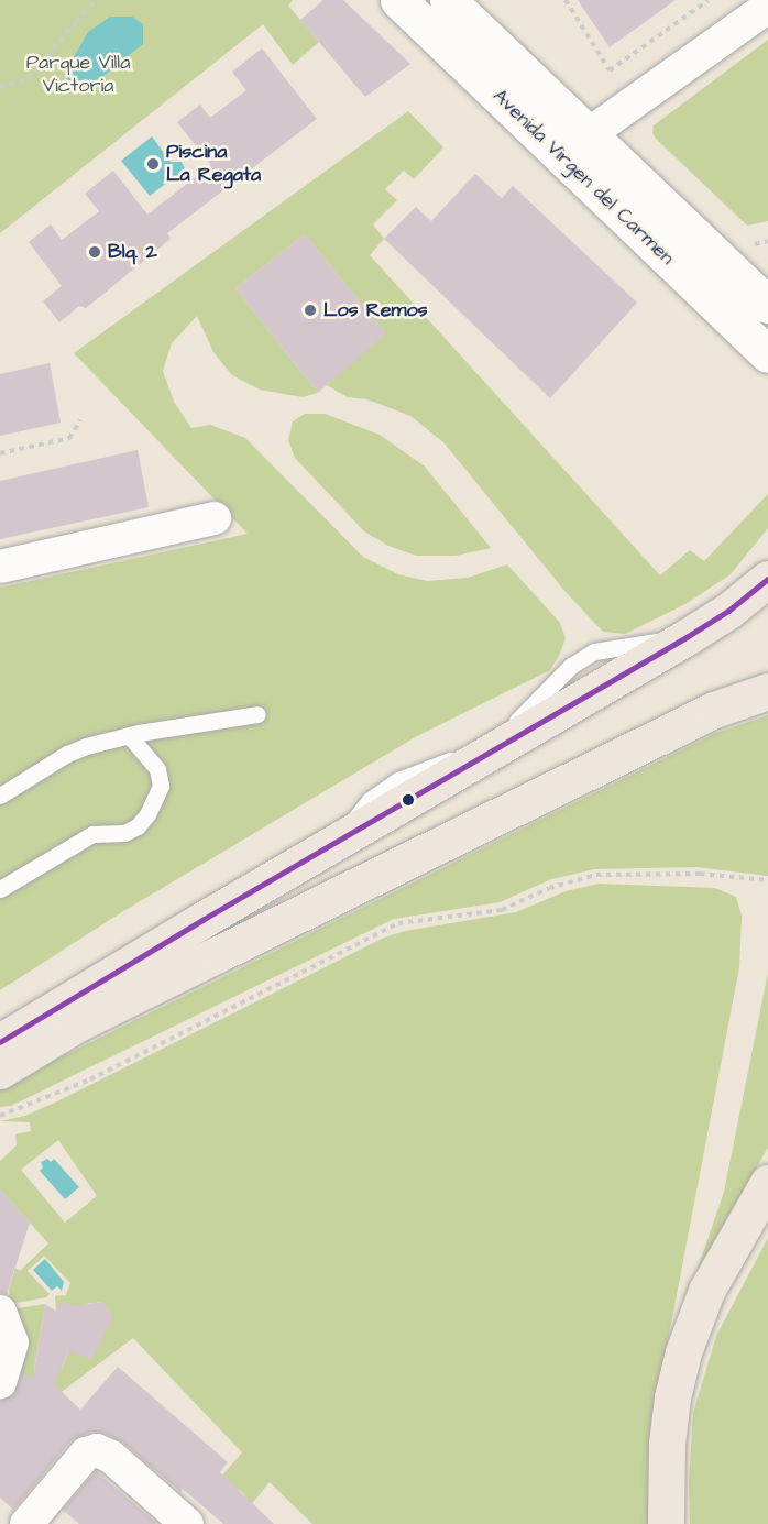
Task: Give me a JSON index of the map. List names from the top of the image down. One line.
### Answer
{"streets":{"street":["Avenida Virgen del Carmen"]},"parks":["Parque Villa Victoria"],"places":["Piscina La Regata","Blq. 2","Los Remos"]}
